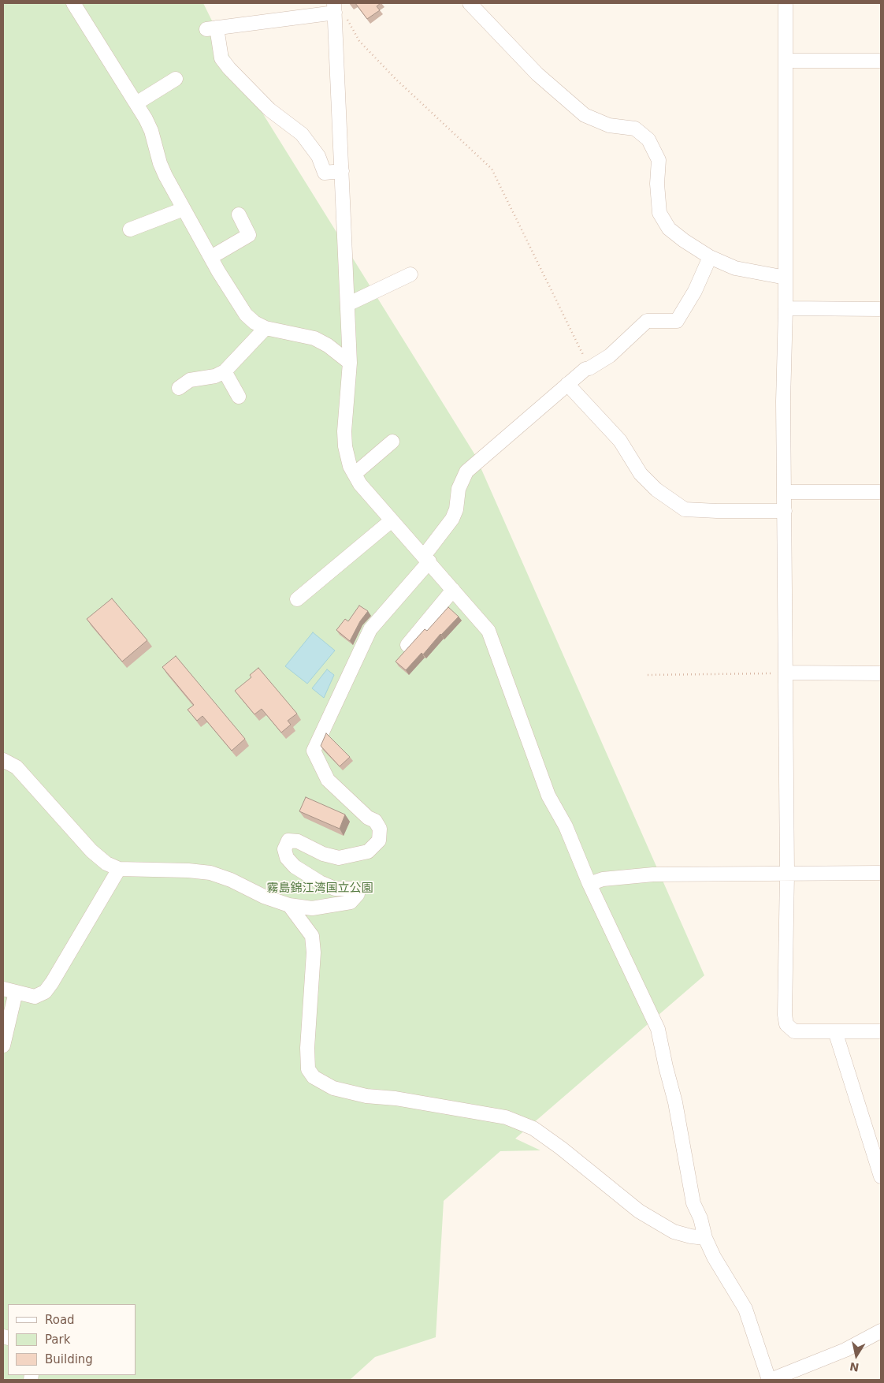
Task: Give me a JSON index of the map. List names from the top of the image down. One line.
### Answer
{"parks":["霧島錦江湾国立公園"],"legend":["Road","Park","Building"],"north":"bottom"}
